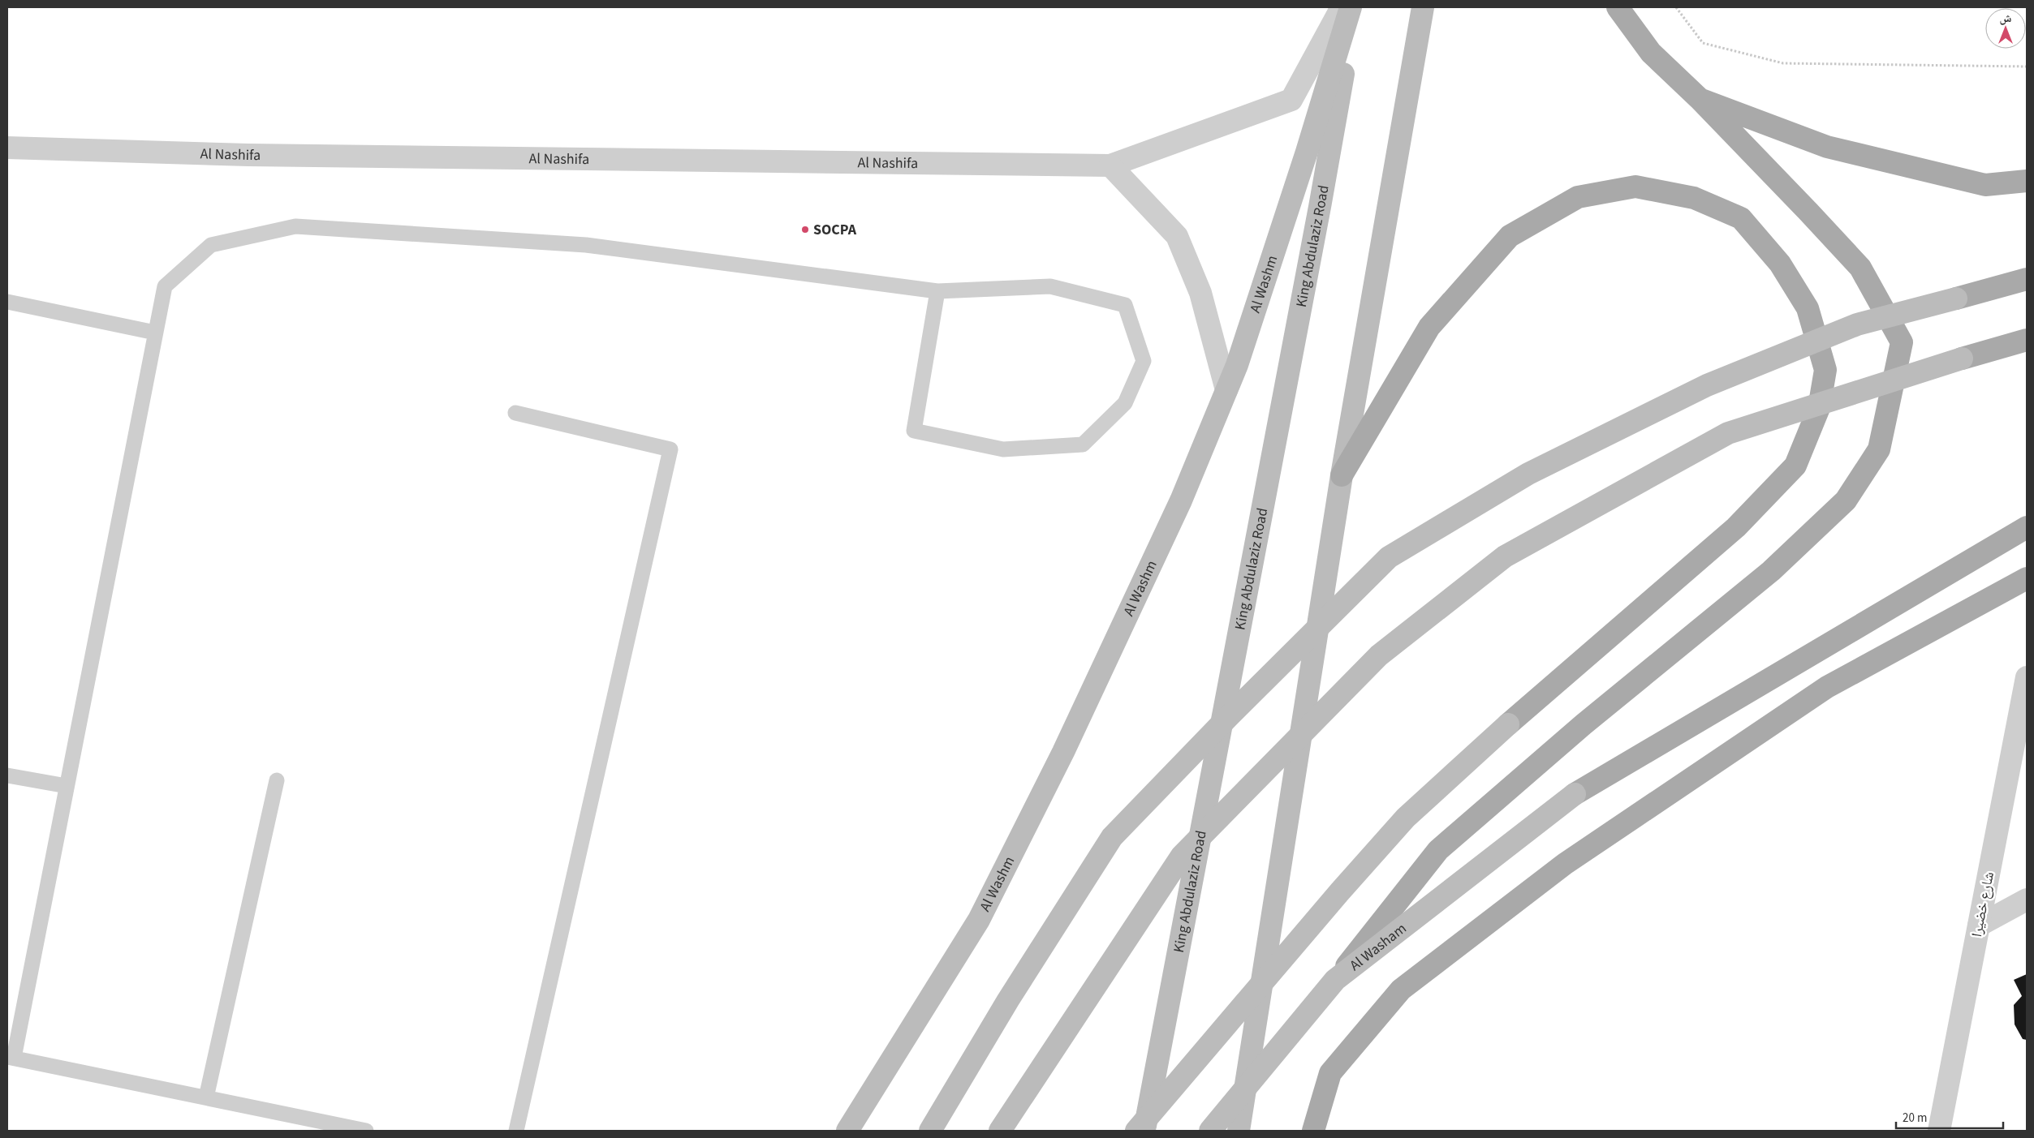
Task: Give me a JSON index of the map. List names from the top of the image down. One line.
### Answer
{"streets":{"street":["Al Nashifa","King Abdulaziz Road","Al Washm","شارع خضيرا","Al Washam"]},"places":["SOCPA"],"scale_bar":"20 m","north":"top"}
